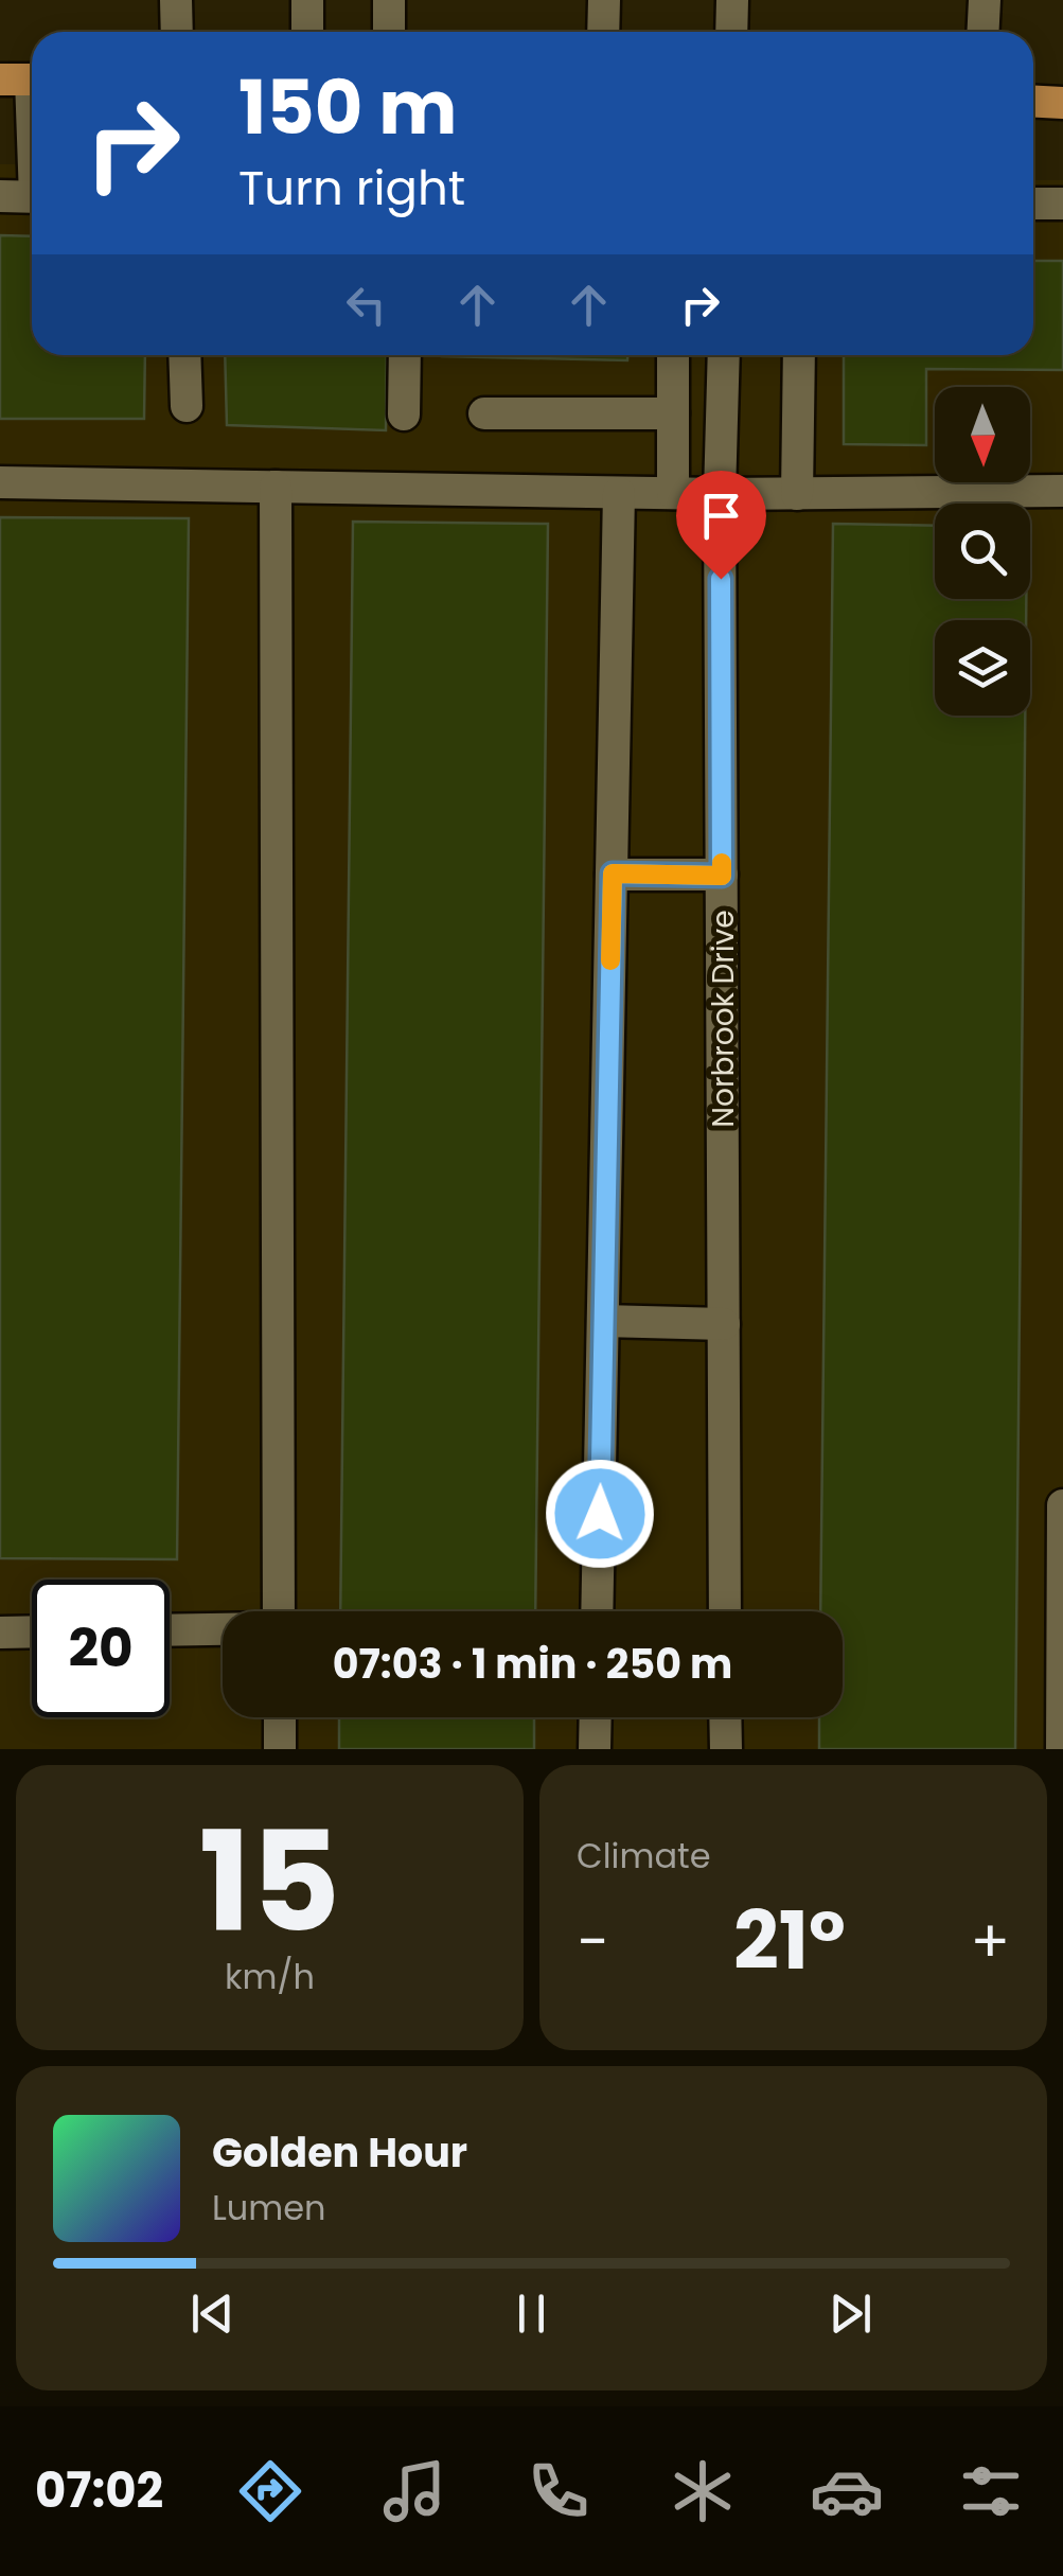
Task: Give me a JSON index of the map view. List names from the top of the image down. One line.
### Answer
{"streets":{"street":["Norbrook Drive"]},"north":"bottom","page":{"turn":["150 m","Turn right"],"limit":"20","trip":"07:03 · 1 min · 250 m","tile":[["15","km/h"],"Climate"],"heat":["−","21°","+"],"song":["Golden Hour","Lumen"],"tabs":"07:02"}}
